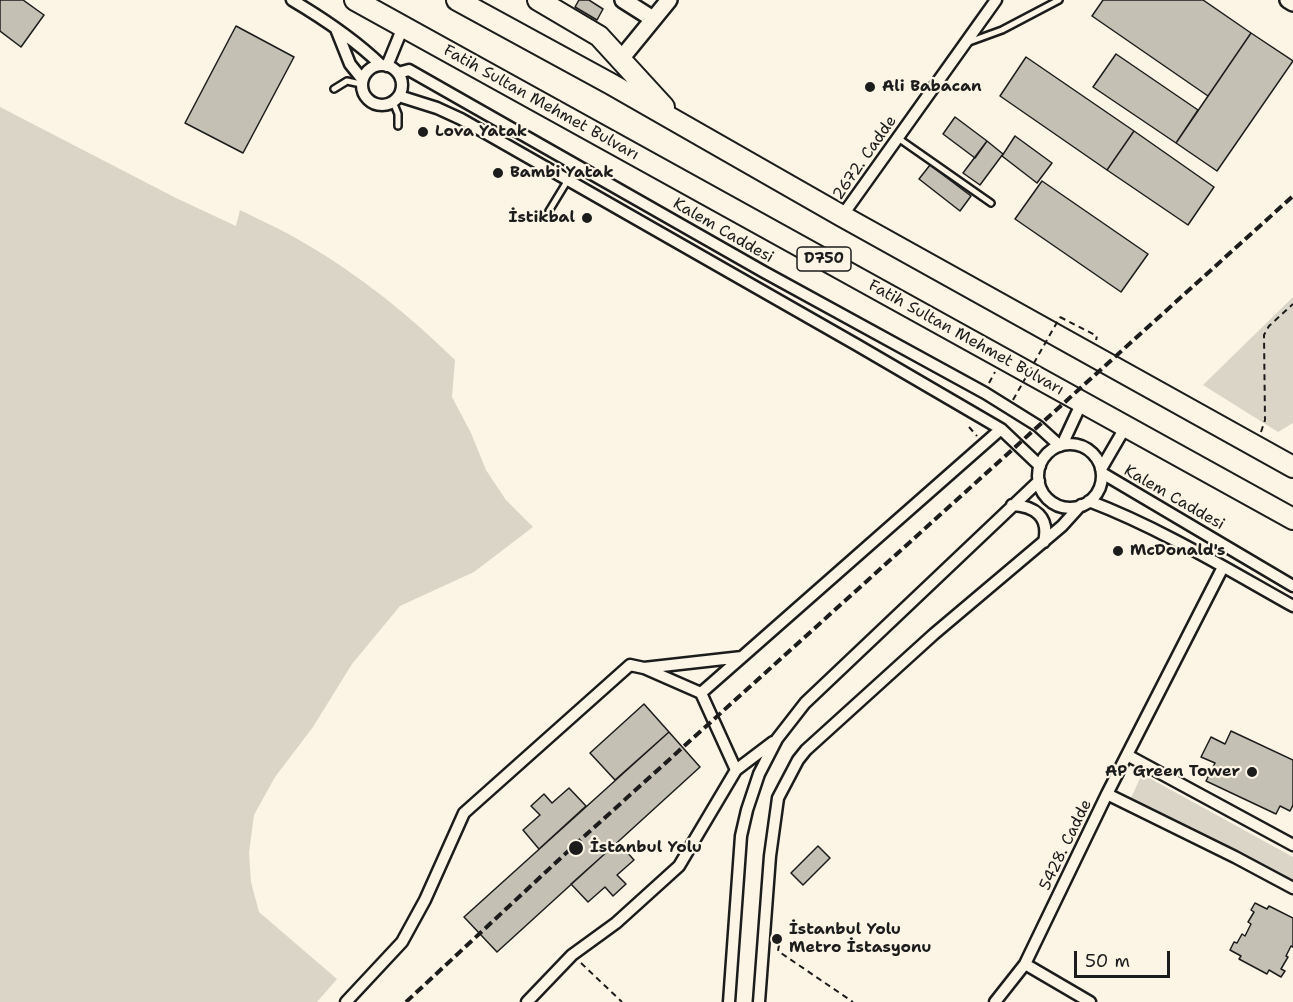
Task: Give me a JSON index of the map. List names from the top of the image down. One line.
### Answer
{"streets":{"highway":["Fatih Sultan Mehmet Bulvarı","D750"],"street":["2672. Cadde","Kalem Caddesi","5428. Cadde"]},"crossings":[["2672. Cadde","D750"]],"places":["Ali Babacan","Lova Yatak","Bambi Yatak","İstikbal","McDonald's","AP Green Tower","İstanbul Yolu","İstanbul Yolu Metro İstasyonu"],"scale_bar":"50 m"}
